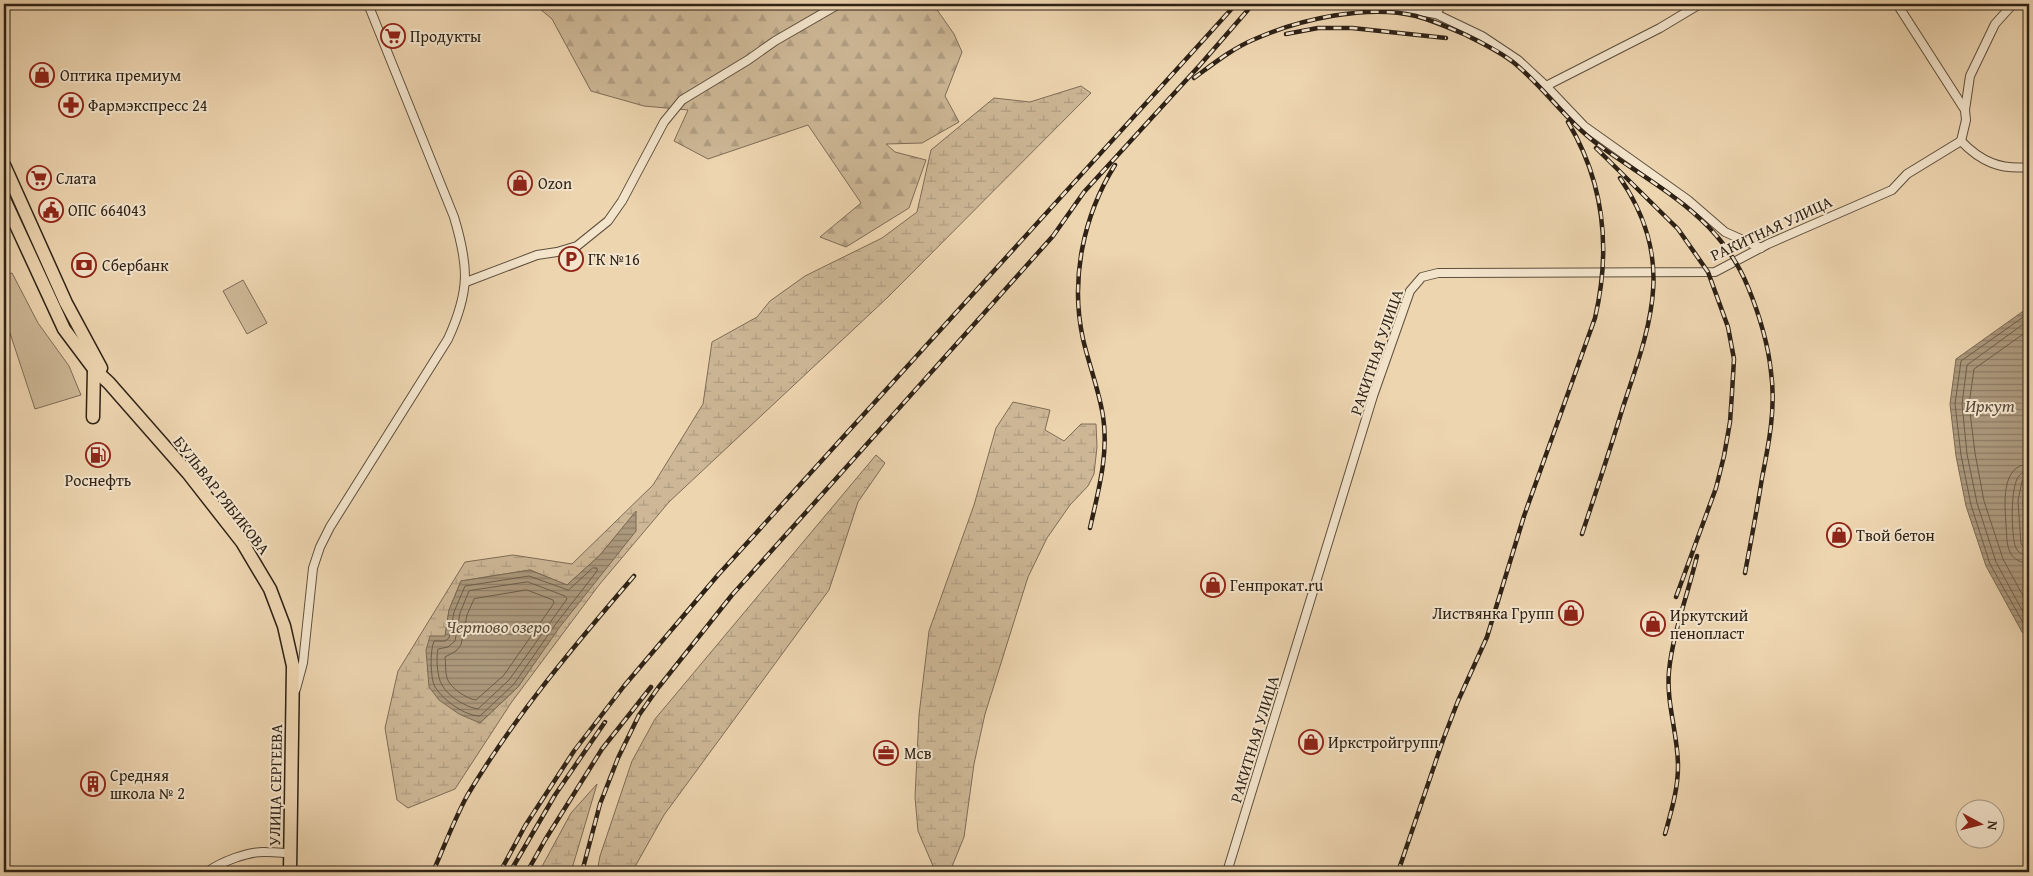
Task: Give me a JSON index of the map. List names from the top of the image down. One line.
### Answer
{"streets":{"main road":["БУЛЬВАР РЯБИКОВА","УЛИЦА СЕРГЕЕВА"],"street":["РАКИТНАЯ УЛИЦА"]},"crossings":[["БУЛЬВАР РЯБИКОВА","УЛИЦА СЕРГЕЕВА"]],"water":["Иркут","Чертово озеро"],"places":{"supermarket":["Продукты","Слата"],"shop":["Оптика премиум","Ozon","Твой бетон","Генпрокат.ru","Листвянка Групп","Иркутский пенопласт","Иркстройгрупп"],"pharmacy":["Фармэкспресс 24"],"public building":["ОПС 664043"],"parking":["ГК №16"],"bank":["Сбербанк"],"fuel station":["Роснефть"],"office":["Мсв"],"building":["Средняя школа № 2"]},"north":"right"}
